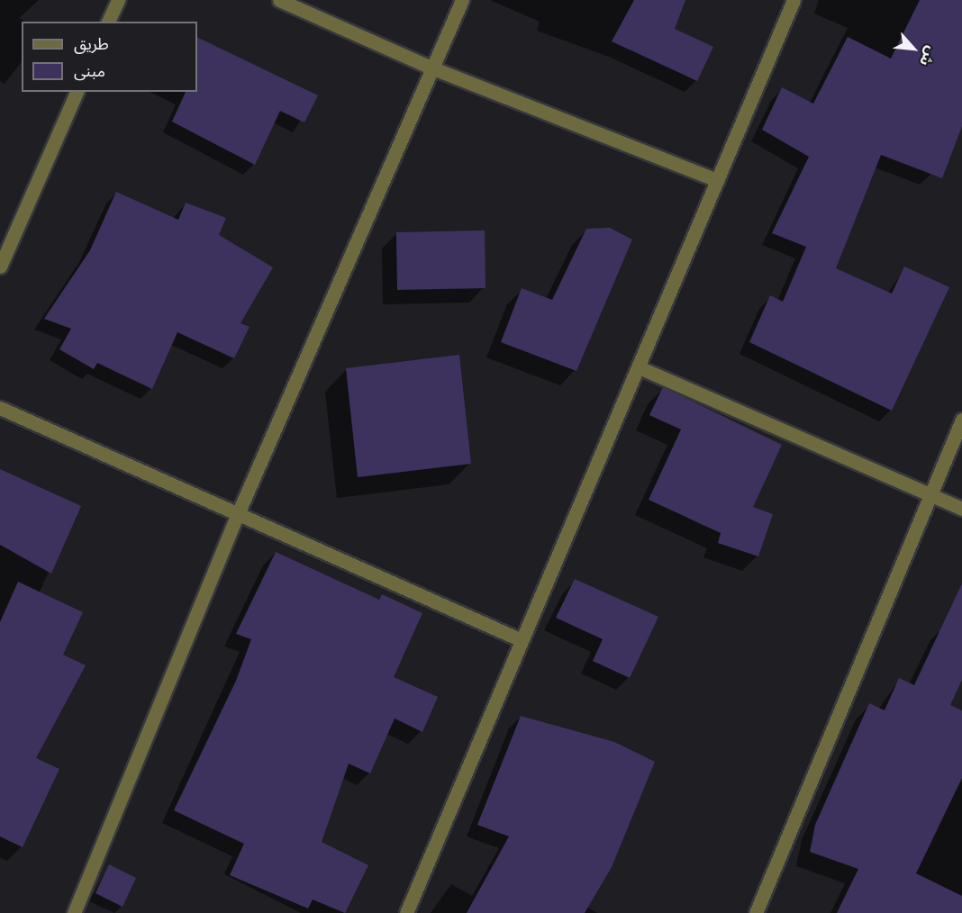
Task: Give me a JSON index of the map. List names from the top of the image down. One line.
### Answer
{"legend":["طريق","مبنى"],"north":"bottom right"}
